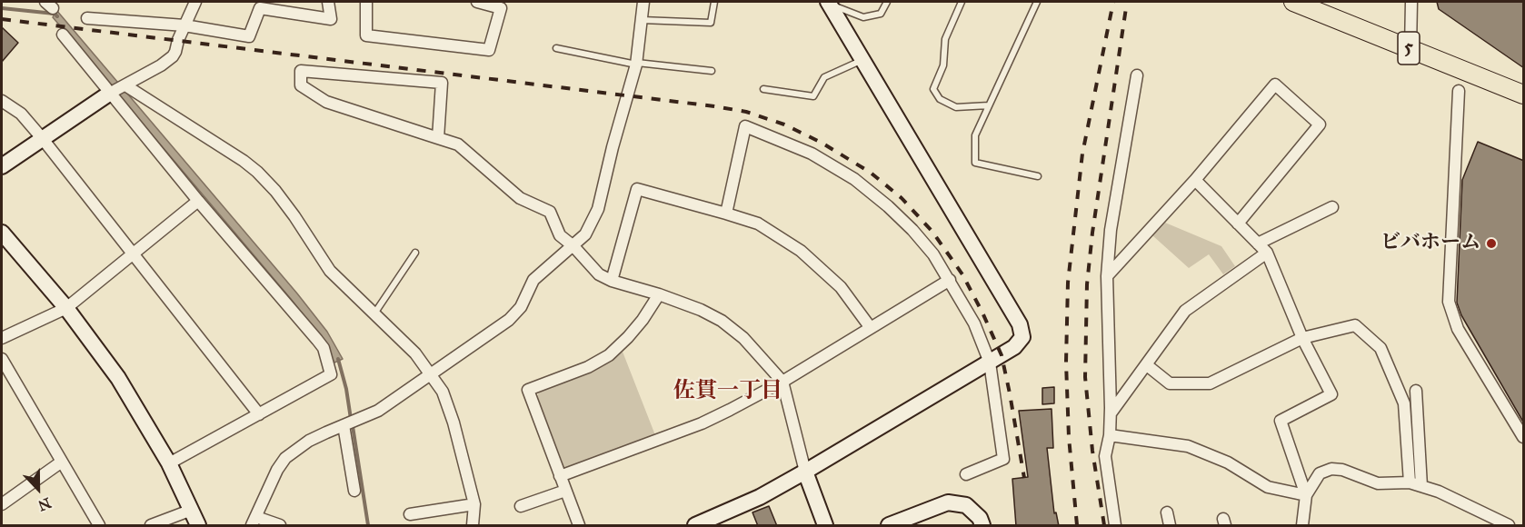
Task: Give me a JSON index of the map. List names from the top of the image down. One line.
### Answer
{"streets":{"main road":["5"]},"districts":["佐貫一丁目"],"places":["ビバホーム"],"north":"bottom"}
